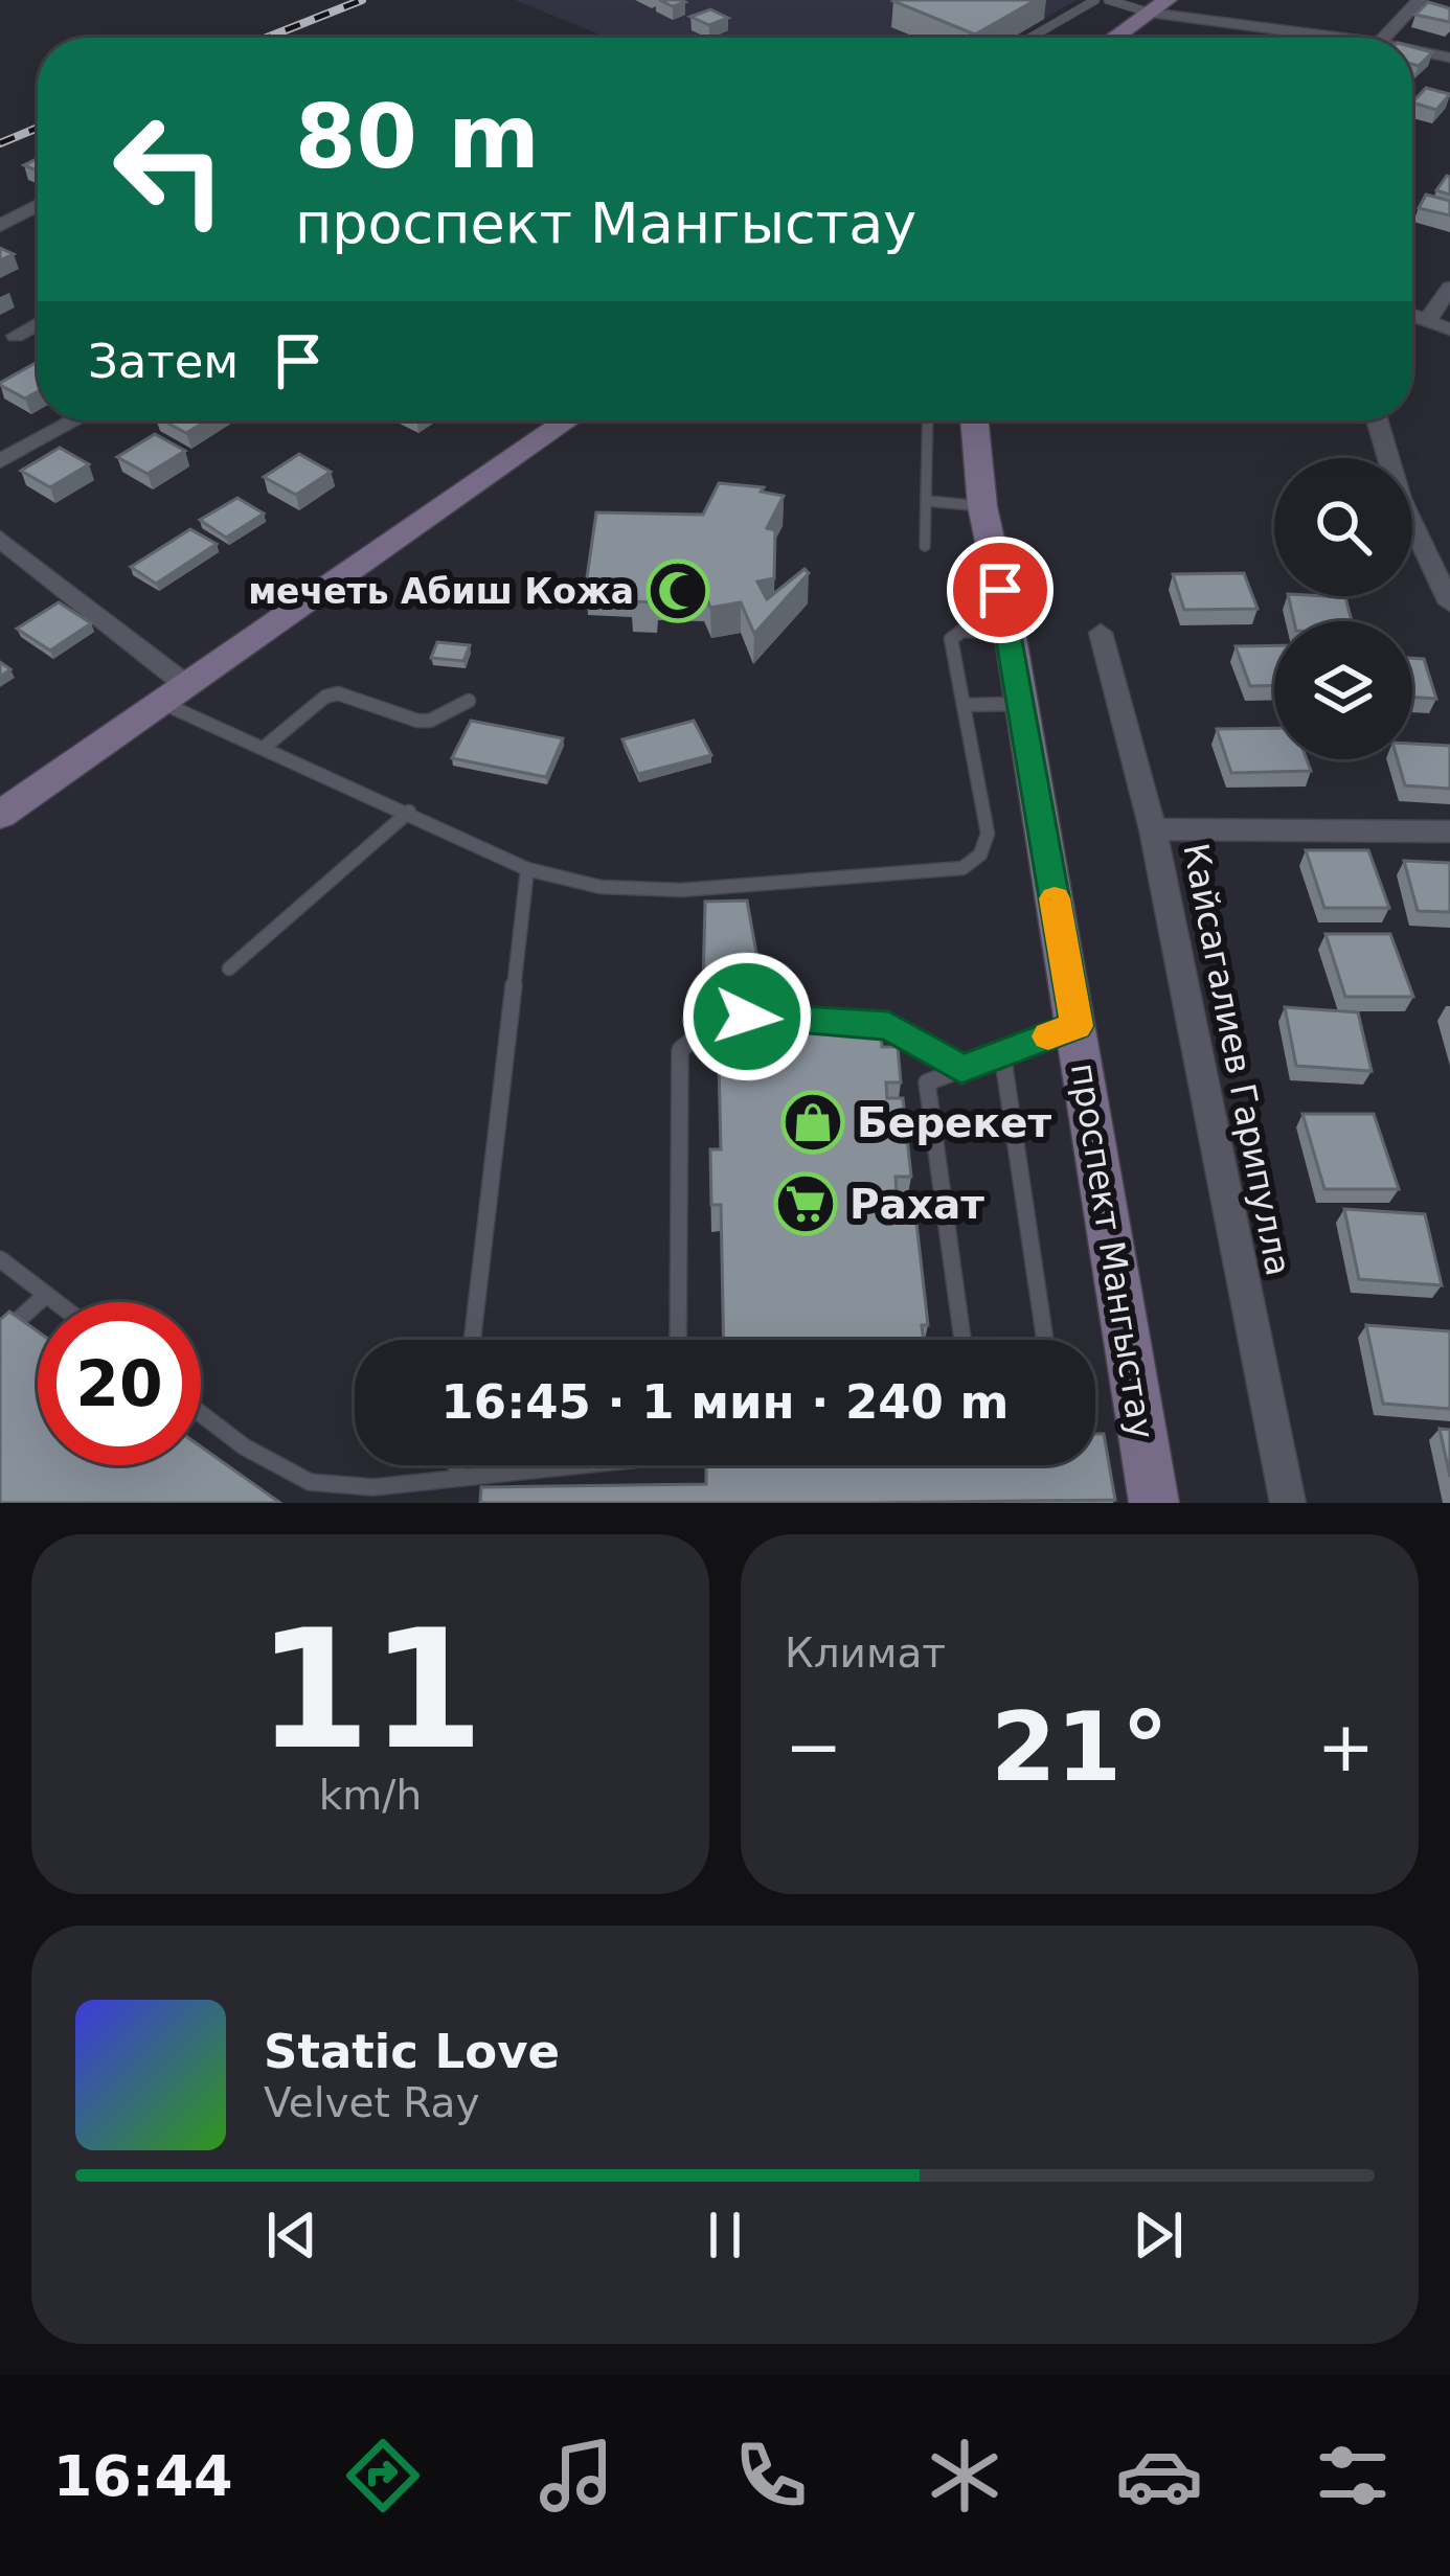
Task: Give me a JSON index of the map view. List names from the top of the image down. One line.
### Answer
{"streets":{"street":["Кайсагалиев Гарипулла","проспект Мангыстау"]},"places":{"mosque":["мечеть Абиш Кожа"],"shop":["Берекет"],"supermarket":["Рахат"]},"page":{"turn":["80 m","проспект Мангыстау"],"then":"Затем","limit":"20","trip":"16:45 · 1 мин · 240 m","tile":[["11","km/h"],"Климат"],"heat":["−","21°","+"],"song":["Static Love","Velvet Ray"],"tabs":"16:44"}}
